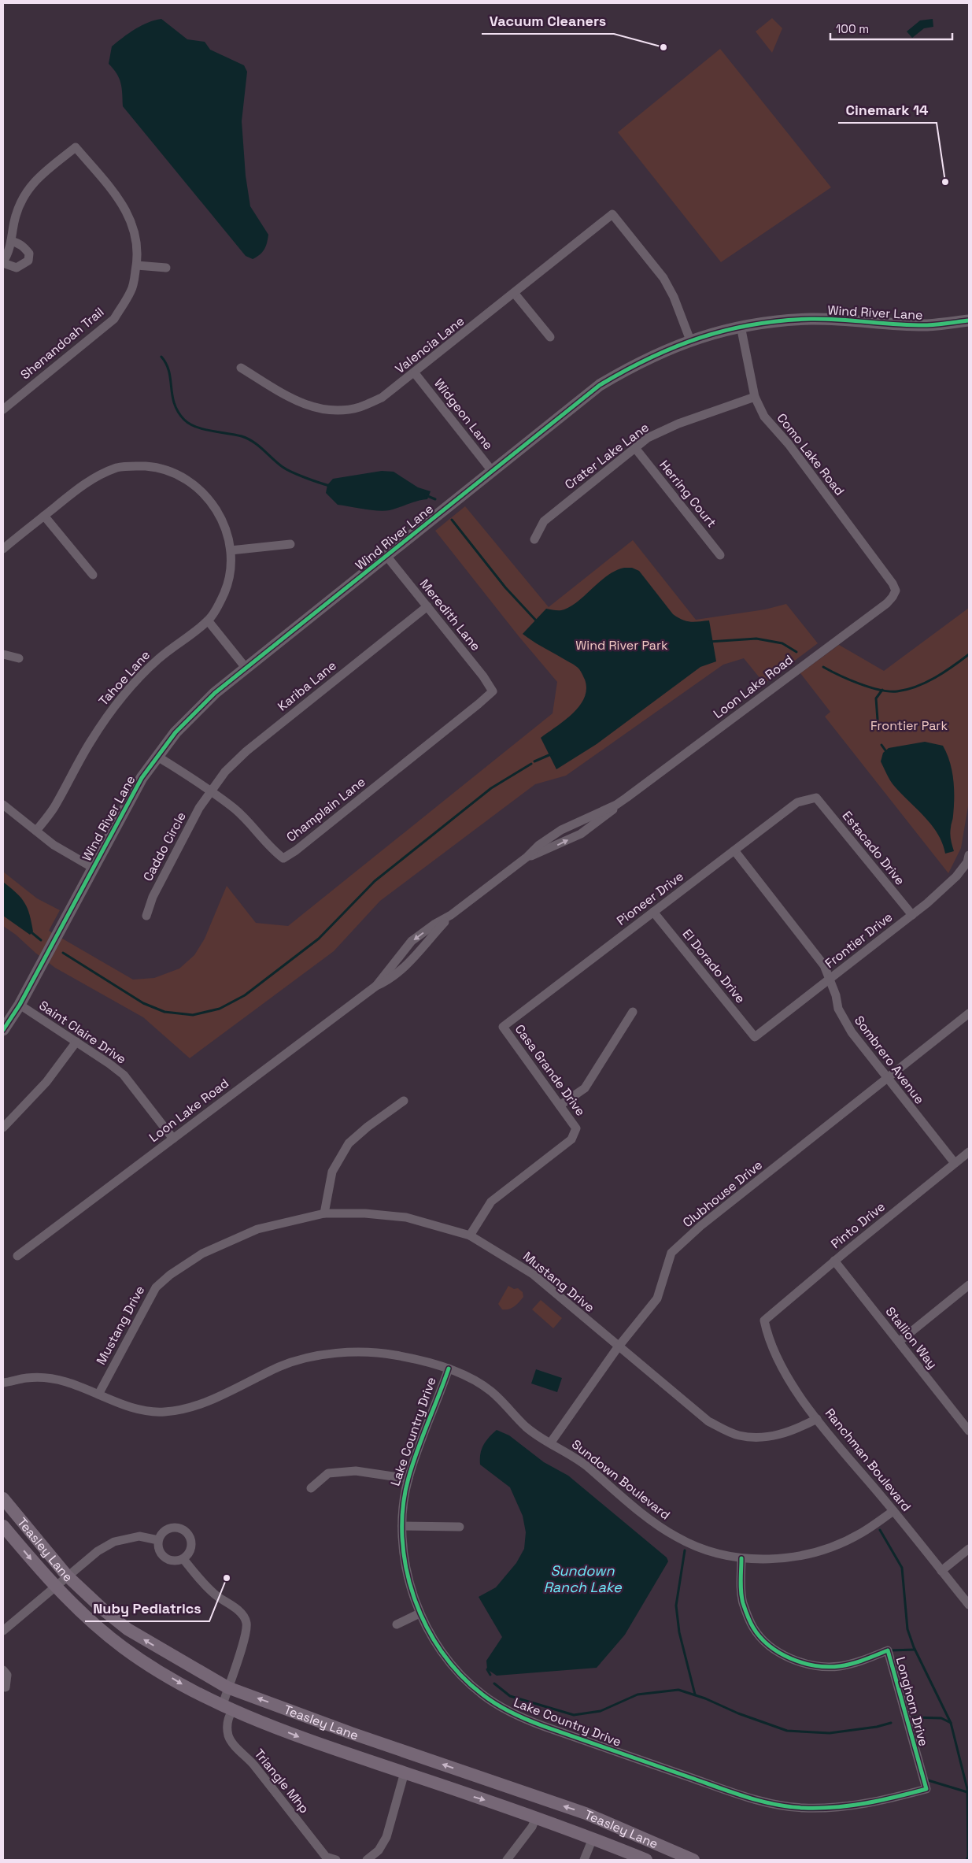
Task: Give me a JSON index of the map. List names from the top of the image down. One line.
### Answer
{"streets":{"main road":["Teasley Lane"],"street":["Wind River Lane","Shenandoah Trail","Valencia Lane","Widgeon Lane","Como Lake Road","Crater Lake Lane","Herring Court","Meredith Lane","Tahoe Lane","Kariba Lane","Loon Lake Road","Champlain Lane","Caddo Circle","Estacado Drive","Pioneer Drive","Frontier Drive","El Dorado Drive","Saint Claire Drive","Sombrero Avenue","Casa Grande Drive","Clubhouse Drive","Pinto Drive","Mustang Drive","Stallion Way","Lake Country Drive","Ranchman Boulevard","Sundown Boulevard","Longhorn Drive","Triangle Mhp"]},"crossings":[["Wind River Lane","Valencia Lane"],["Wind River Lane","Widgeon Lane"],["Wind River Lane","Como Lake Road"],["Wind River Lane","Meredith Lane"],["Wind River Lane","Champlain Lane"],["Wind River Lane","Saint Claire Drive"],["Valencia Lane","Widgeon Lane"],["Como Lake Road","Crater Lake Lane"],["Como Lake Road","Loon Lake Road"],["Crater Lake Lane","Herring Court"],["Meredith Lane","Kariba Lane"],["Meredith Lane","Champlain Lane"],["Kariba Lane","Champlain Lane"],["Kariba Lane","Caddo Circle"],["Loon Lake Road","Saint Claire Drive"],["Champlain Lane","Caddo Circle"],["Estacado Drive","Pioneer Drive"],["Estacado Drive","Frontier Drive"],["Pioneer Drive","El Dorado Drive"],["Pioneer Drive","Sombrero Avenue"],["Pioneer Drive","Casa Grande Drive"],["Frontier Drive","El Dorado Drive"],["Frontier Drive","Sombrero Avenue"],["Sombrero Avenue","Clubhouse Drive"],["Sombrero Avenue","Pinto Drive"],["Casa Grande Drive","Mustang Drive"],["Clubhouse Drive","Mustang Drive"],["Clubhouse Drive","Sundown Boulevard"],["Pinto Drive","Stallion Way"],["Pinto Drive","Ranchman Boulevard"],["Mustang Drive","Ranchman Boulevard"],["Mustang Drive","Sundown Boulevard"],["Lake Country Drive","Sundown Boulevard"],["Lake Country Drive","Longhorn Drive"],["Ranchman Boulevard","Sundown Boulevard"],["Sundown Boulevard","Longhorn Drive"],["Teasley Lane","Triangle Mhp"]],"water":["Sundown Ranch Lake"],"parks":["Wind River Park","Frontier Park"],"places":["Vacuum Cleaners","Cinemark 14","Nuby Pediatrics"],"scale_bar":"100 m"}
